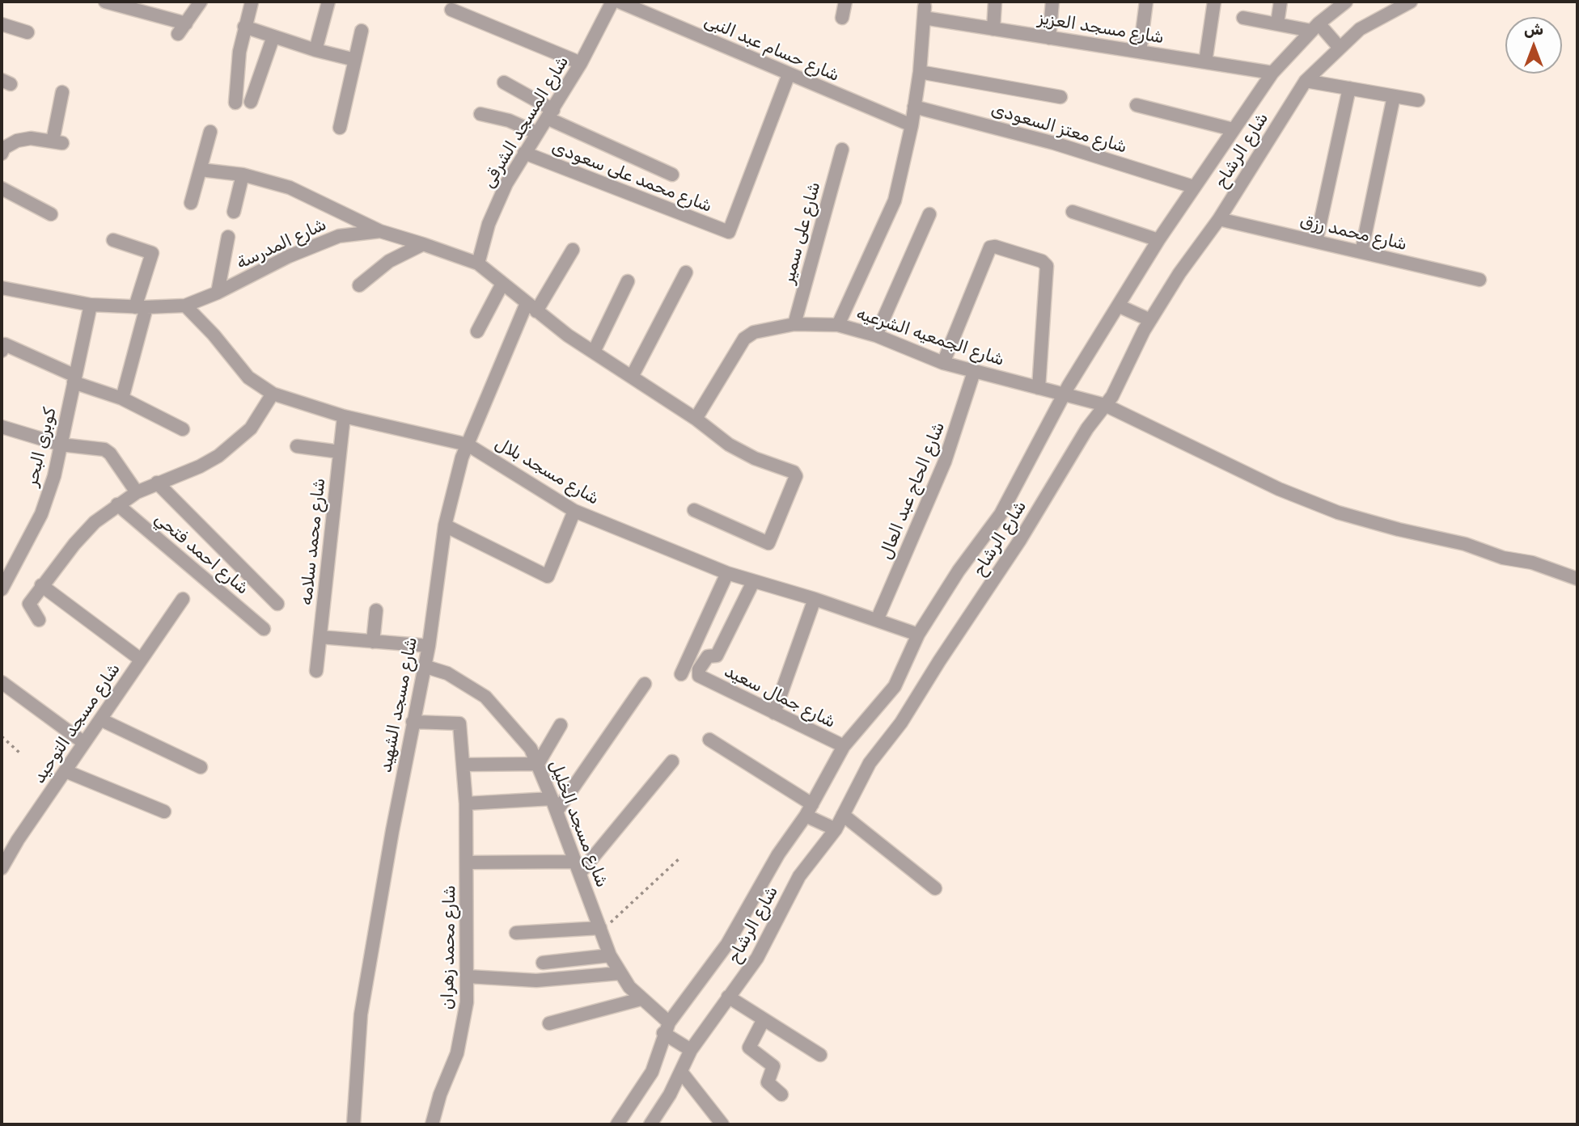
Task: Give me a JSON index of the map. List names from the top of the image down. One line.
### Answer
{"streets":{"street":["شارع مسجد العزيز","شارع حسام عبد النبى","شارع المسجد الشرقى","شارع معتز السعودى","شارع الرشاح","شارع محمد على سعودى","شارع على سمير","شارع محمد رزق","شارع المدرسة","شارع الجمعيه الشرعيه","كوبرى البحر","شارع مسجد بلال","شارع الحاج عبد العال","شارع محمد سلامه","شارع احمد فتحي","شارع جمال سعيد","شارع مسجد الشهيد","شارع مسجد التوحيد","شارع مسجد الخليل","شارع محمد زهران"]},"crossings":[["شارع مسجد العزيز","شارع الرشاح"],["شارع حسام عبد النبى","شارع محمد على سعودى"],["شارع المسجد الشرقى","شارع محمد على سعودى"],["شارع المسجد الشرقى","شارع المدرسة"],["شارع معتز السعودى","شارع الرشاح"],["شارع الرشاح","شارع محمد رزق"],["شارع الرشاح","شارع الجمعيه الشرعيه"],["شارع الرشاح","شارع مسجد بلال"],["شارع الرشاح","شارع جمال سعيد"],["شارع الرشاح","شارع مسجد الخليل"],["شارع على سمير","شارع الجمعيه الشرعيه"],["شارع المدرسة","شارع الجمعيه الشرعيه"],["شارع المدرسة","كوبرى البحر"],["شارع المدرسة","شارع مسجد بلال"],["شارع المدرسة","شارع مسجد الشهيد"],["شارع الجمعيه الشرعيه","شارع الحاج عبد العال"],["شارع مسجد بلال","شارع الحاج عبد العال"],["شارع مسجد بلال","شارع محمد سلامه"],["شارع مسجد بلال","شارع جمال سعيد"],["شارع مسجد بلال","شارع مسجد الشهيد"],["شارع مسجد الشهيد","شارع مسجد الخليل"],["شارع مسجد الشهيد","شارع محمد زهران"]],"north":"top"}
